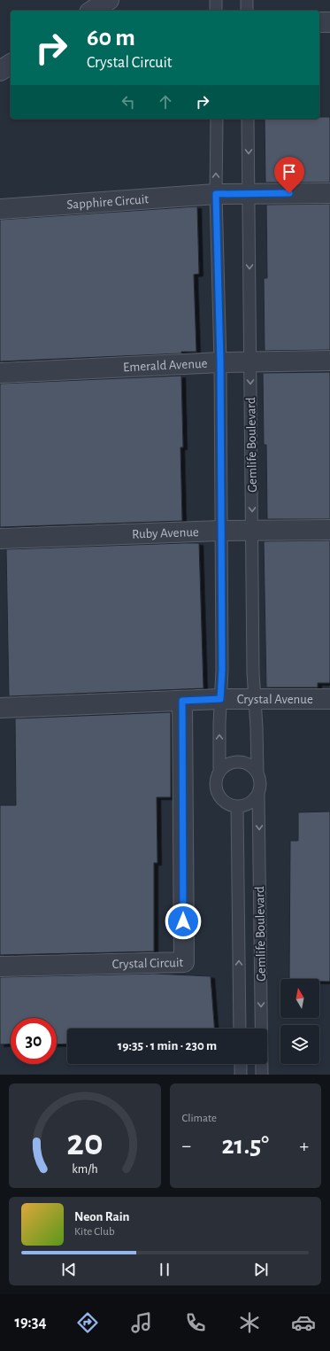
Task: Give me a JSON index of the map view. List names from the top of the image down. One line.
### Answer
{"streets":{"street":["Sapphire Circuit","Emerald Avenue","Ruby Avenue","Crystal Avenue","Crystal Circuit"],"lane":["Gemlife Boulevard"]},"crossings":[["Sapphire Circuit","Gemlife Boulevard"],["Emerald Avenue","Gemlife Boulevard"],["Gemlife Boulevard","Ruby Avenue"],["Gemlife Boulevard","Crystal Avenue"]],"north":"top","page":{"turn":["60 m","Crystal Circuit"],"limit":"30","trip":"19:35 · 1 min · 230 m","tile":"Climate","heat":["−","21.5°","+"],"song":["Neon Rain","Kite Club"],"tabs":"19:34","gauge":["20","km/h"]}}
